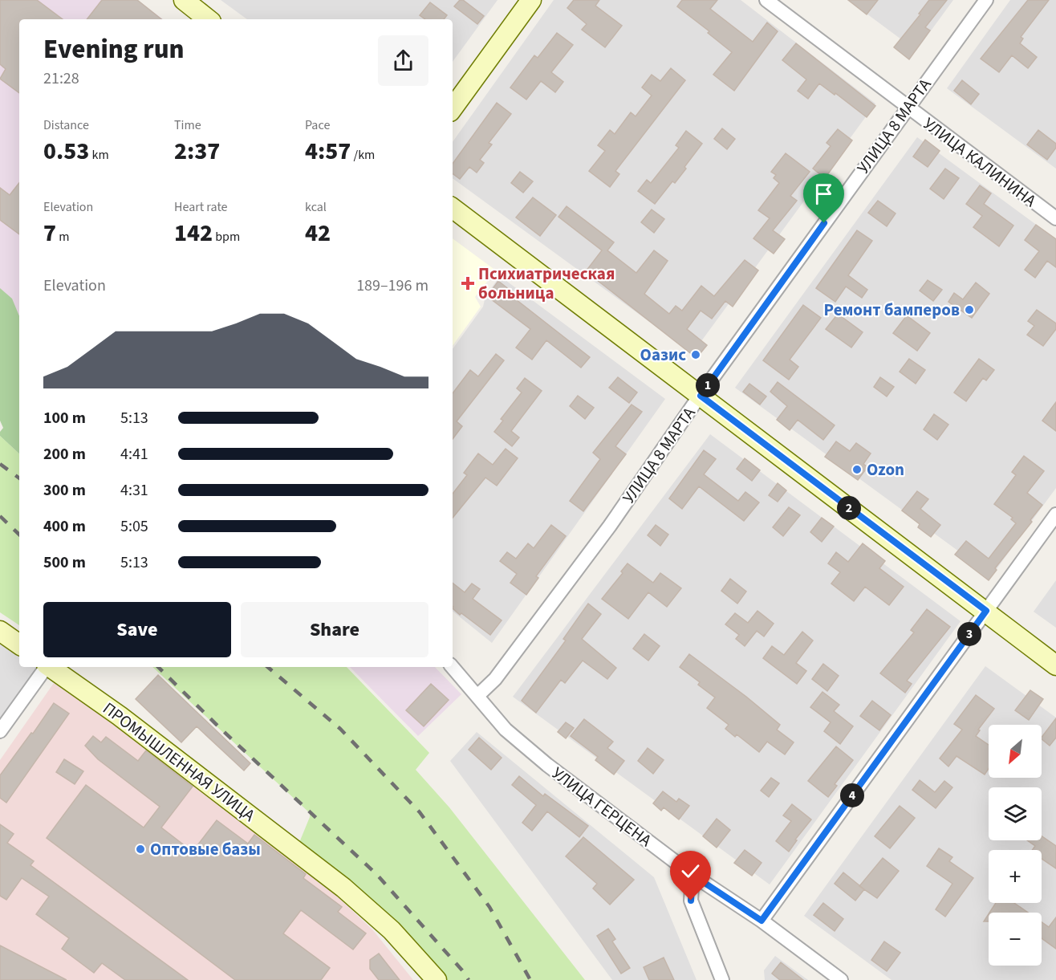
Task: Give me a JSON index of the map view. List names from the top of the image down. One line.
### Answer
{"streets":{"street":["УЛИЦА 8 МАРТА","УЛИЦА КАЛИНИНА","ПРОМЫШЛЕННАЯ УЛИЦА","УЛИЦА ГЕРЦЕНА"]},"crossings":[["УЛИЦА 8 МАРТА","УЛИЦА КАЛИНИНА"],["УЛИЦА 8 МАРТА","УЛИЦА ГЕРЦЕНА"]],"places":{"health":["Психиатрическая больница"],"other":["Ремонт бамперов","Оазис","Ozon","Оптовые базы"]},"north":"bottom left","page":{"heading":["Evening run","21:28"],"stats":[["Distance","0.53 km"],["Time","2:37"],["Pace","4:57 /km"],["Elevation","7 m"],["Heart rate","142 bpm"],["kcal","42"]],"chart":["Elevation","189–196 m"],"pins":["1","2","3","4"],"list":[{"name":"100 m","note":"5:13"},{"name":"200 m","note":"4:41"},{"name":"300 m","note":"4:31"},{"name":"400 m","note":"5:05"},{"name":"500 m","note":"5:13"}],"buttons":["Save","Share"],"map_buttons":["+","−"]}}
